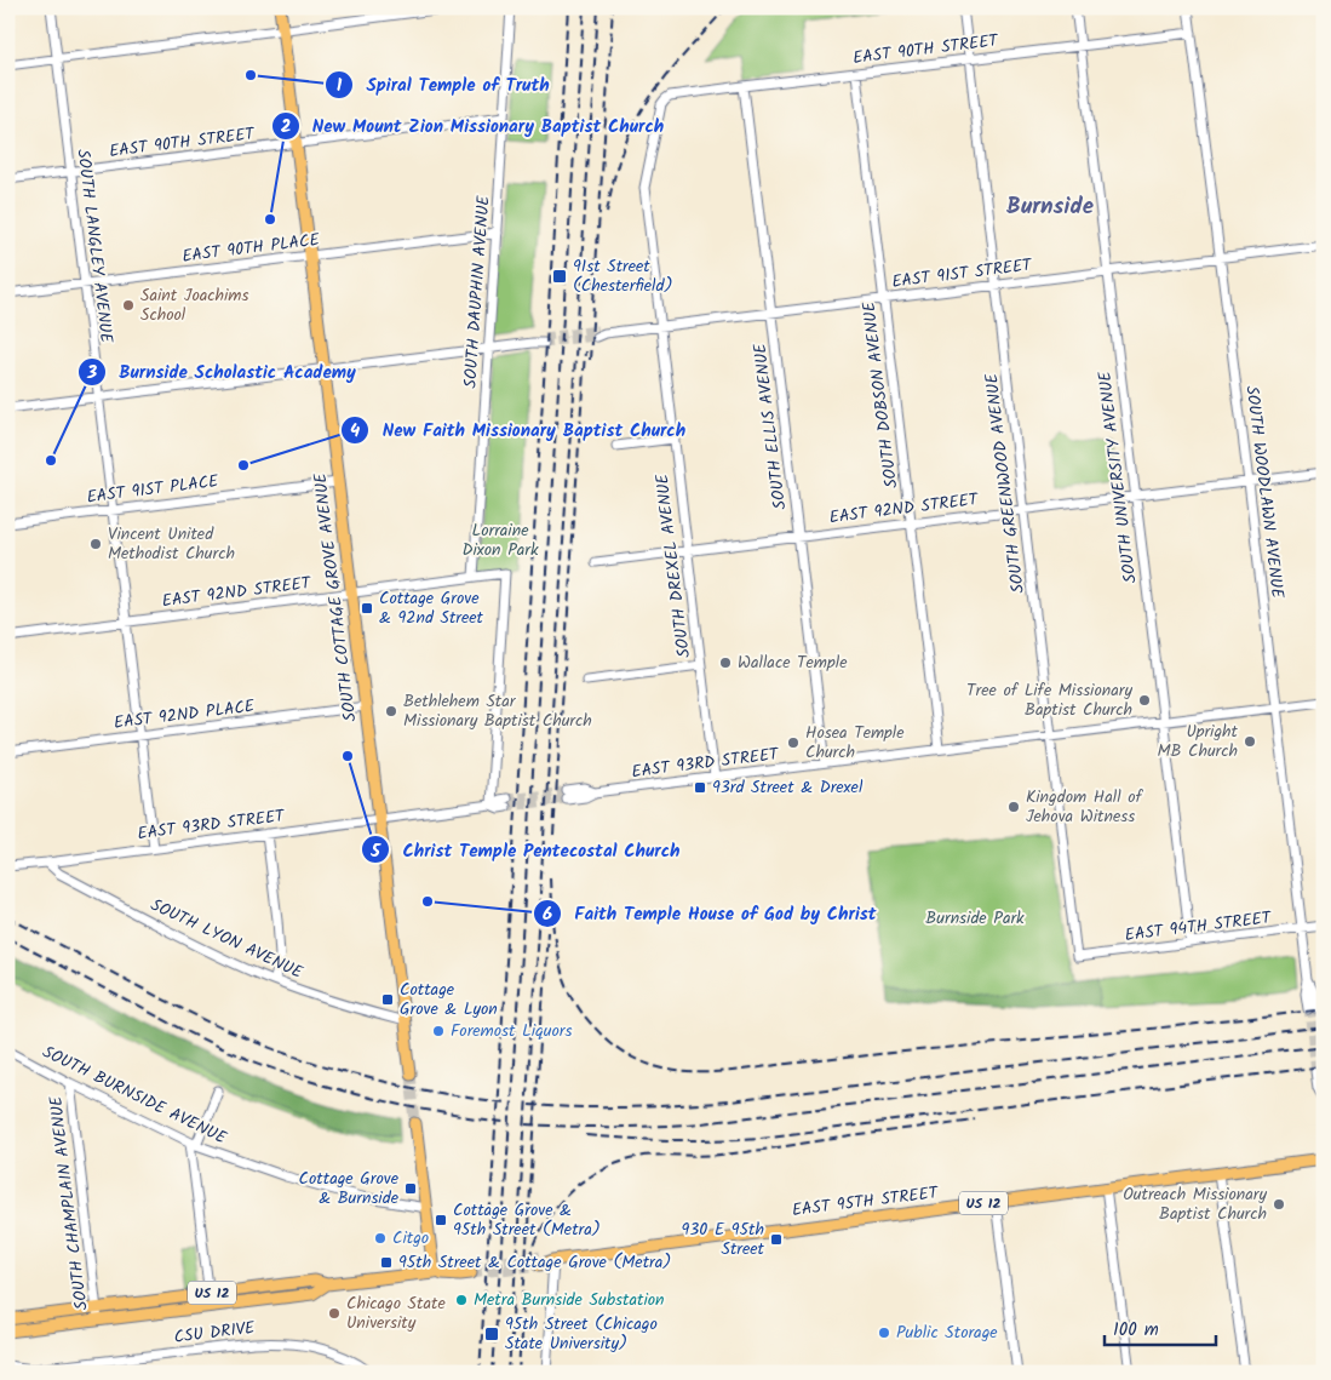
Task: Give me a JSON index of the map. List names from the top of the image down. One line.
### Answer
{"streets":{"main road":["SOUTH COTTAGE GROVE AVENUE","EAST 95TH STREET","US 12"],"street":["EAST 90TH STREET","SOUTH LANGLEY AVENUE","EAST 90TH PLACE","EAST 91ST STREET","SOUTH DAUPHIN AVENUE","SOUTH DOBSON AVENUE","SOUTH ELLIS AVENUE","SOUTH UNIVERSITY AVENUE","SOUTH GREENWOOD AVENUE","EAST 91ST PLACE","SOUTH WOODLAWN AVENUE","EAST 92ND STREET","SOUTH DREXEL AVENUE","EAST 92ND PLACE","EAST 93RD STREET","EAST 94TH STREET","SOUTH LYON AVENUE","SOUTH BURNSIDE AVENUE","SOUTH CHAMPLAIN AVENUE","CSU DRIVE"]},"crossings":[["EAST 90TH STREET","SOUTH LANGLEY AVENUE"],["EAST 90TH STREET","SOUTH DAUPHIN AVENUE"],["EAST 90TH STREET","SOUTH DOBSON AVENUE"],["EAST 90TH STREET","SOUTH ELLIS AVENUE"],["EAST 90TH STREET","SOUTH UNIVERSITY AVENUE"],["EAST 90TH STREET","SOUTH GREENWOOD AVENUE"],["EAST 90TH STREET","SOUTH WOODLAWN AVENUE"],["EAST 90TH STREET","SOUTH DREXEL AVENUE"],["EAST 90TH STREET","SOUTH COTTAGE GROVE AVENUE"],["SOUTH LANGLEY AVENUE","EAST 90TH PLACE"],["SOUTH LANGLEY AVENUE","EAST 91ST PLACE"],["SOUTH LANGLEY AVENUE","EAST 92ND STREET"],["SOUTH LANGLEY AVENUE","EAST 92ND PLACE"],["SOUTH LANGLEY AVENUE","EAST 93RD STREET"],["EAST 90TH PLACE","SOUTH DAUPHIN AVENUE"],["EAST 90TH PLACE","SOUTH COTTAGE GROVE AVENUE"],["EAST 91ST STREET","SOUTH DOBSON AVENUE"],["EAST 91ST STREET","SOUTH ELLIS AVENUE"],["EAST 91ST STREET","SOUTH UNIVERSITY AVENUE"],["EAST 91ST STREET","SOUTH GREENWOOD AVENUE"],["EAST 91ST STREET","SOUTH WOODLAWN AVENUE"],["EAST 91ST STREET","SOUTH DREXEL AVENUE"],["SOUTH DAUPHIN AVENUE","EAST 92ND STREET"],["SOUTH DOBSON AVENUE","EAST 92ND STREET"],["SOUTH DOBSON AVENUE","EAST 93RD STREET"],["SOUTH ELLIS AVENUE","EAST 92ND STREET"],["SOUTH ELLIS AVENUE","EAST 93RD STREET"],["SOUTH UNIVERSITY AVENUE","EAST 92ND STREET"],["SOUTH UNIVERSITY AVENUE","EAST 93RD STREET"],["SOUTH UNIVERSITY AVENUE","EAST 94TH STREET"],["SOUTH GREENWOOD AVENUE","EAST 92ND STREET"],["SOUTH GREENWOOD AVENUE","EAST 93RD STREET"],["SOUTH GREENWOOD AVENUE","EAST 94TH STREET"],["EAST 91ST PLACE","SOUTH COTTAGE GROVE AVENUE"],["SOUTH WOODLAWN AVENUE","EAST 92ND STREET"],["SOUTH WOODLAWN AVENUE","EAST 93RD STREET"],["SOUTH WOODLAWN AVENUE","EAST 94TH STREET"],["EAST 92ND STREET","SOUTH DREXEL AVENUE"],["EAST 92ND STREET","SOUTH COTTAGE GROVE AVENUE"],["EAST 92ND STREET","EAST 93RD STREET"],["SOUTH DREXEL AVENUE","EAST 93RD STREET"],["SOUTH COTTAGE GROVE AVENUE","EAST 92ND PLACE"],["SOUTH COTTAGE GROVE AVENUE","EAST 93RD STREET"],["SOUTH COTTAGE GROVE AVENUE","SOUTH LYON AVENUE"],["EAST 93RD STREET","SOUTH LYON AVENUE"],["SOUTH BURNSIDE AVENUE","SOUTH CHAMPLAIN AVENUE"],["SOUTH CHAMPLAIN AVENUE","US 12"]],"districts":["Burnside"],"parks":["Lorraine Dixon Park","Burnside Park"],"places":{"other":["Spiral Temple of Truth","New Mount Zion Missionary Baptist Church","Saint Joachims School","Burnside Scholastic Academy","New Faith Missionary Baptist Church","Vincent United Methodist Church","Wallace Temple","Tree of Life Missionary Baptist Church","Bethlehem Star Missionary Baptist Church","Upright MB Church","Hosea Temple Church","Christ Temple Pentecostal Church","Kingdom Hall of Jehova Witness","Faith Temple House of God by Christ","Foremost Liquors","Outreach Missionary Baptist Church","Citgo","Metra Burnside Substation","Chicago State University","Public Storage"],"transit":["91st Street (Chesterfield)","Cottage Grove & 92nd Street","93rd Street & Drexel","Cottage Grove & Lyon","Cottage Grove & Burnside","Cottage Grove & 95th Street (Metra)","930 E 95th Street","95th Street & Cottage Grove (Metra)","95th Street (Chicago State University)"]},"scale_bar":"100 m"}
